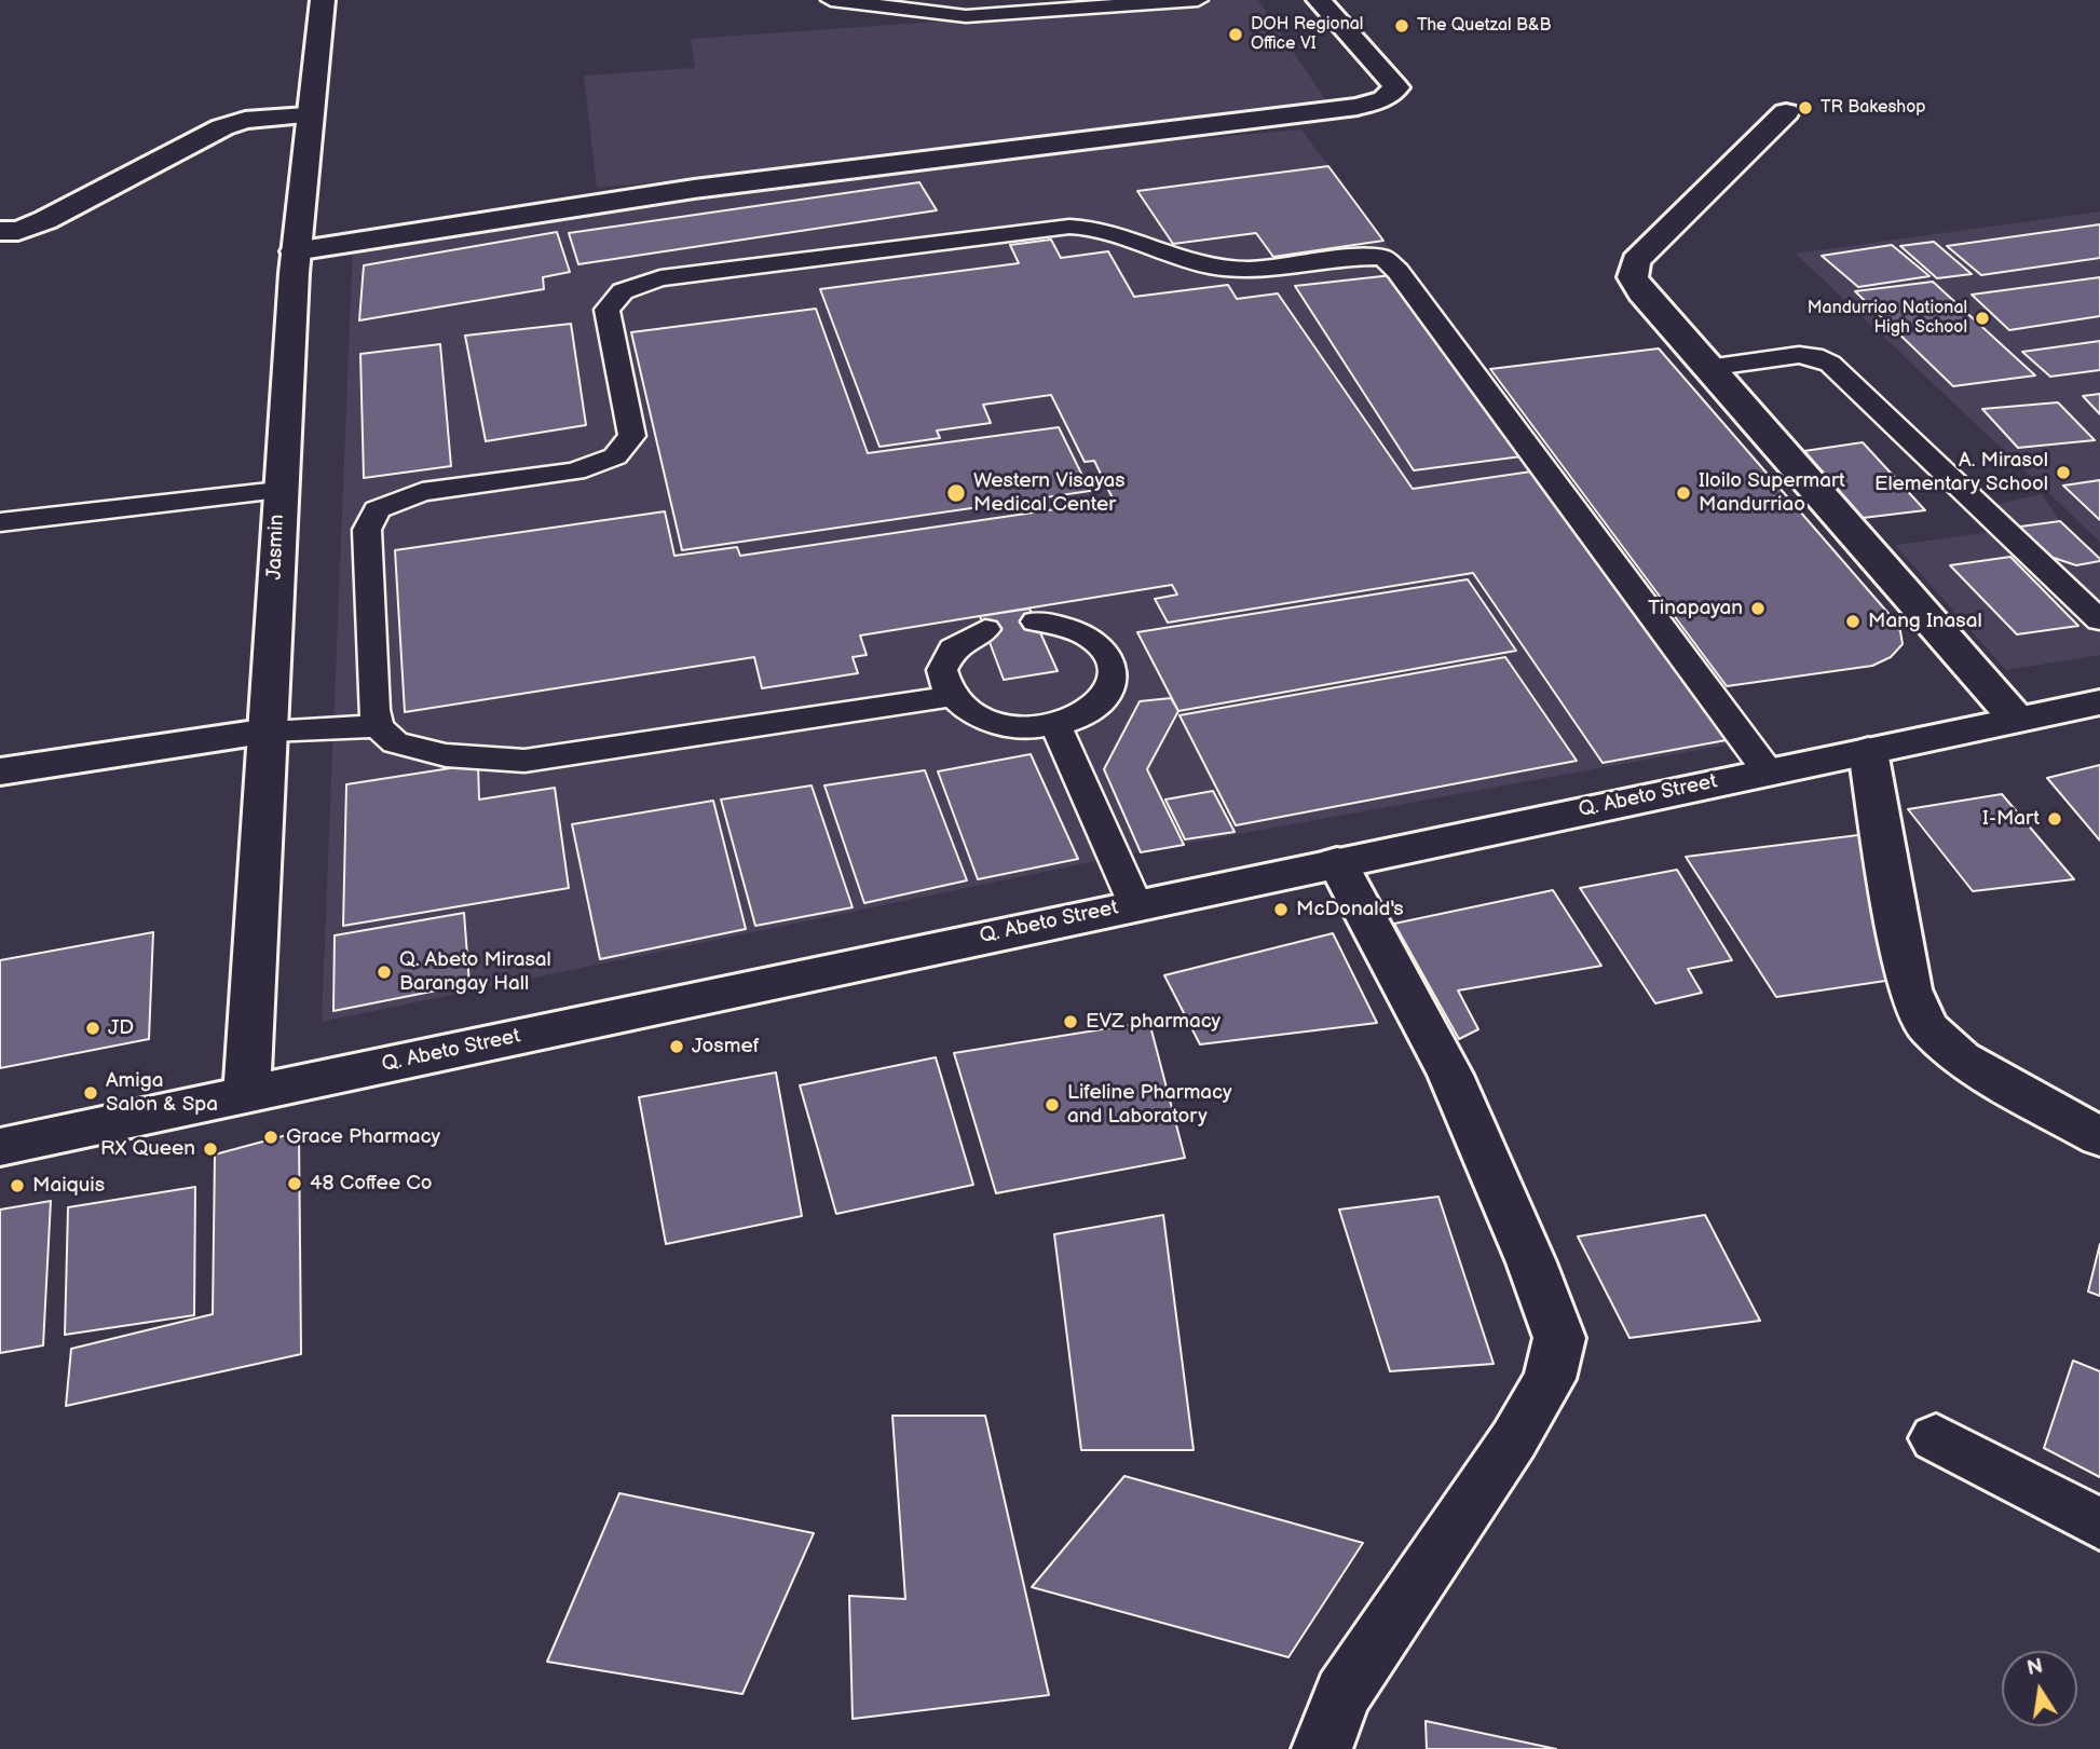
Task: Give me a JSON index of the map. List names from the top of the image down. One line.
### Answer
{"streets":{"street":["Jasmin","Q. Abeto Street"]},"crossings":[["Jasmin","Q. Abeto Street"]],"places":["The Quetzal B&B","DOH Regional Office VI","TR Bakeshop","Mandurriao National High School","A. Mirasol Elementary School","Western Visayas Medical Center","Iloilo Supermart Mandurriao","Tinapayan","Mang Inasal","I-Mart","McDonald's","Q. Abeto Mirasal Barangay Hall","EVZ pharmacy","JD","Josmef","Amiga Salon & Spa","Lifeline Pharmacy and Laboratory","Grace Pharmacy","RX Queen","48 Coffee Co","Maiquis"],"north":"top"}
